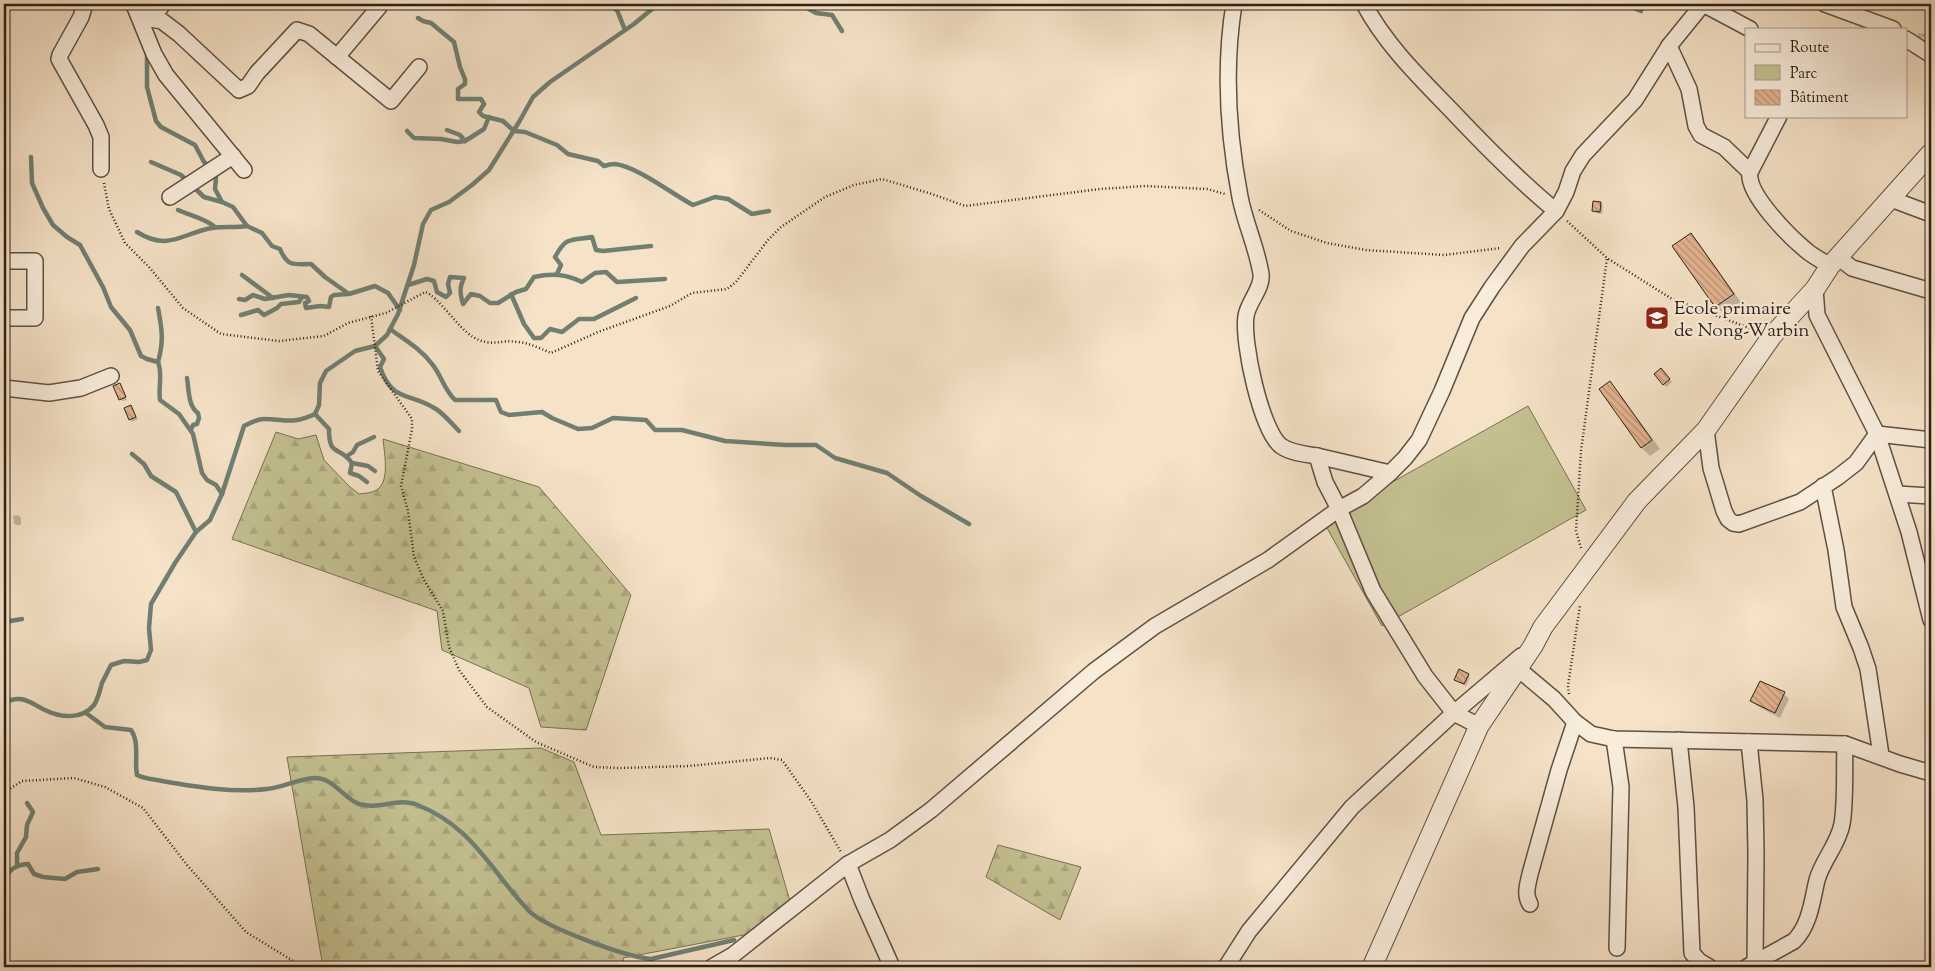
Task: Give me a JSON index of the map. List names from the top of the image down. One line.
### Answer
{"places":{"school or university":["Ecole primaire de Nong-Warbin"]},"legend":["Route","Parc","Bâtiment"]}
